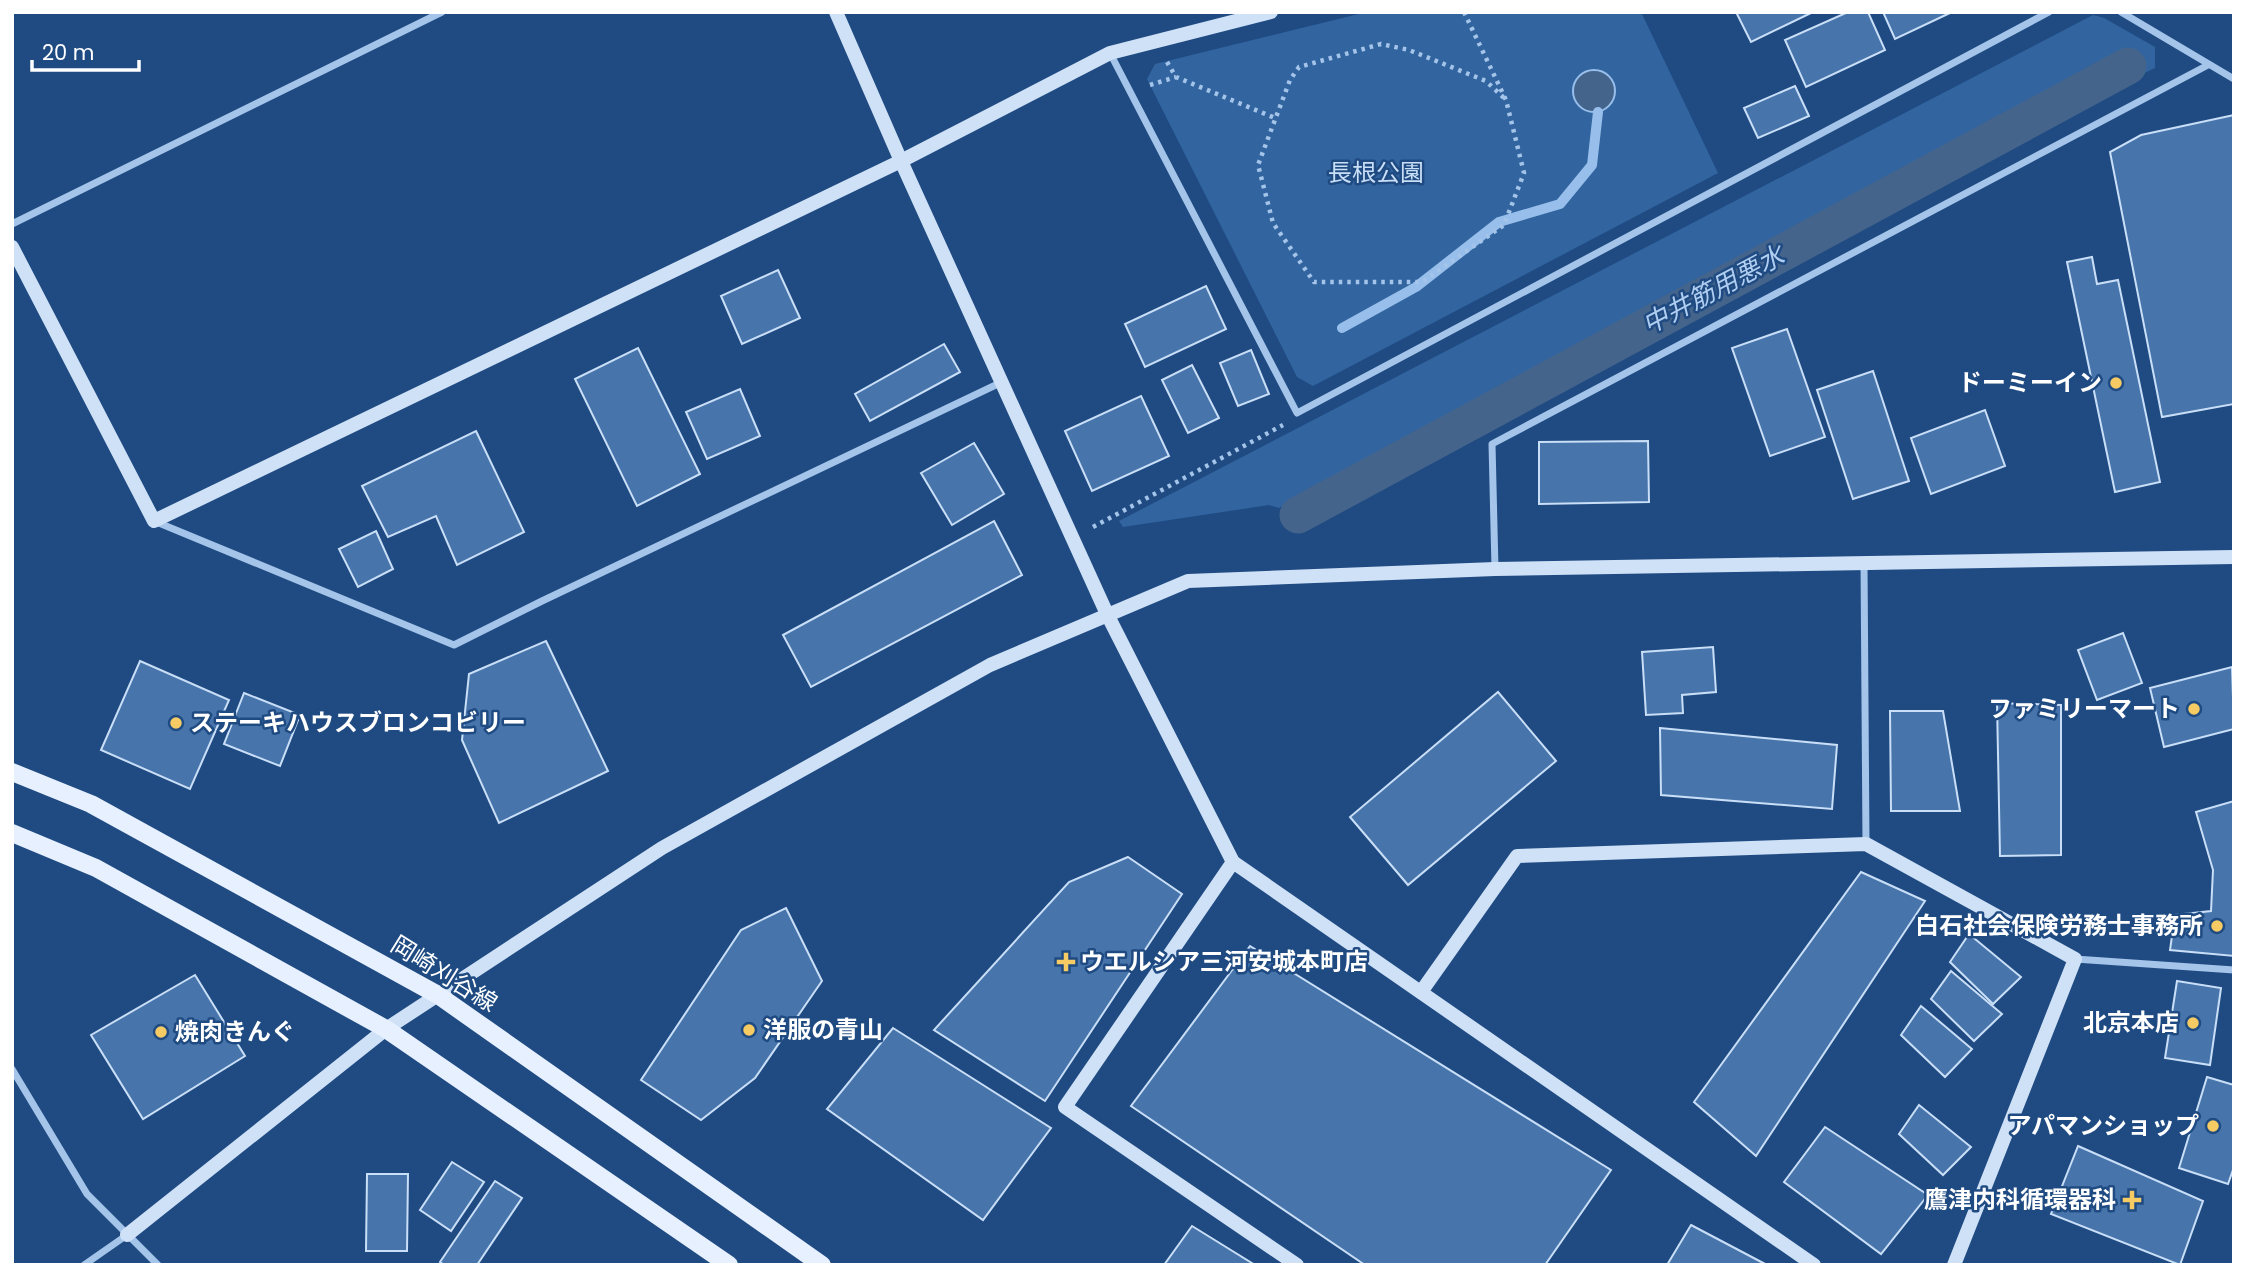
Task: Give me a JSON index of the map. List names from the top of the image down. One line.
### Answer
{"streets":{"main road":["岡崎刈谷線"]},"water":["中井筋用悪水"],"parks":["長根公園"],"places":{"other":["ドーミーイン","ファミリーマート","ステーキハウスブロンコビリー","白石社会保険労務士事務所","北京本店","洋服の青山","焼肉きんぐ","アパマンショップ"],"health":["ウエルシア三河安城本町店","鷹津内科循環器科"]},"scale_bar":"20 m"}
